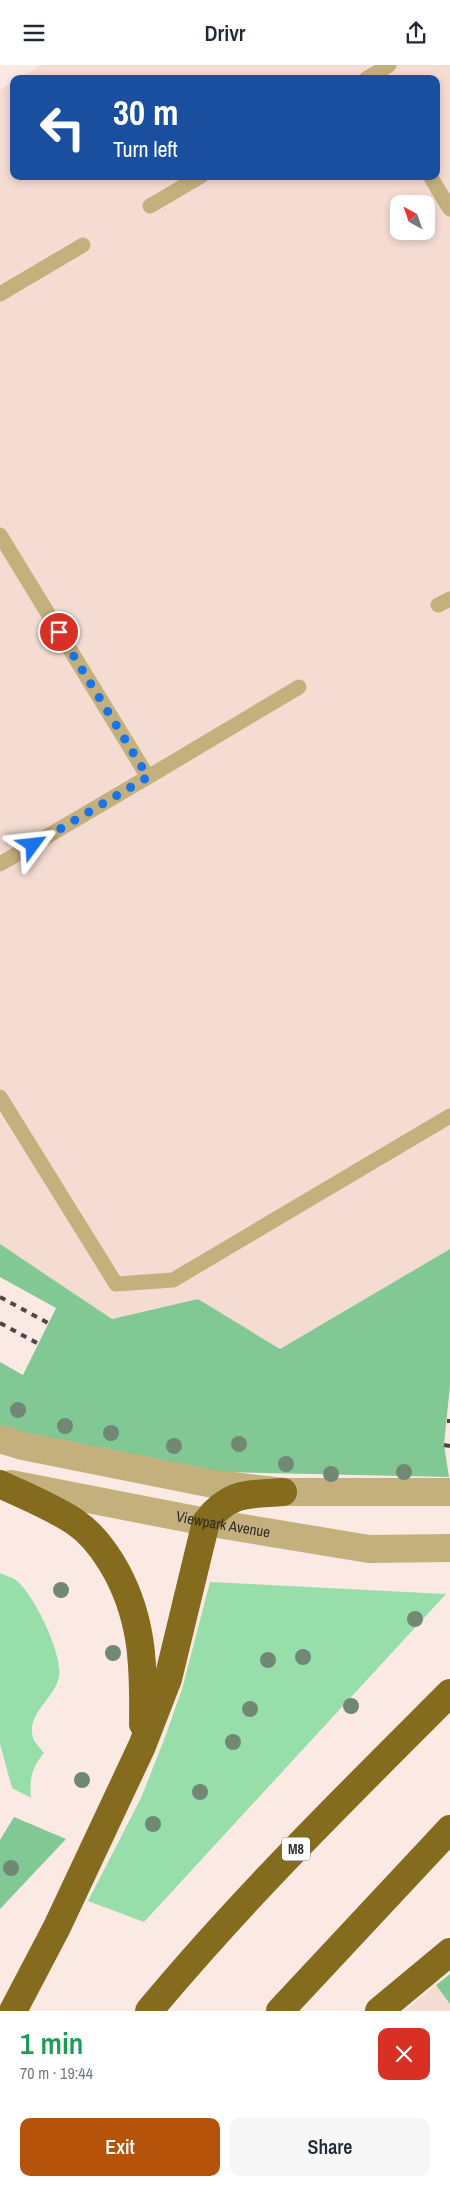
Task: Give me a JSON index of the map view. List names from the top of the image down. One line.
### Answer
{"streets":{"highway":["M8"],"street":["Viewpark Avenue"]},"north":"top left","page":{"header":"Drivr","turn":["30 m","Turn left"],"heading":["1 min","70 m · 19:44"],"buttons":["Exit","Share"]}}
